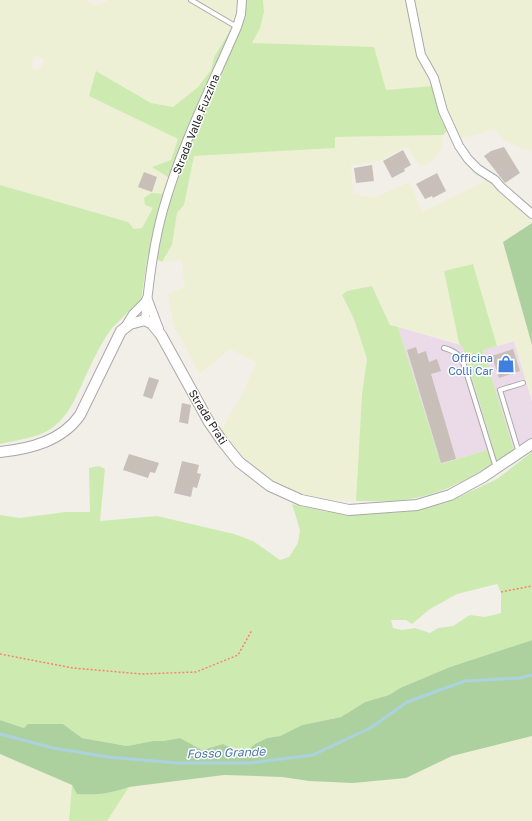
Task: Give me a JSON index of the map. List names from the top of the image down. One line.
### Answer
{"streets":{"street":["Strada Valle Fuzzina","Strada Prati"]},"crossings":[["Strada Valle Fuzzina","Strada Prati"]],"water":["Fosso Grande"],"places":{"shop":["Officina Colli Car"]}}
